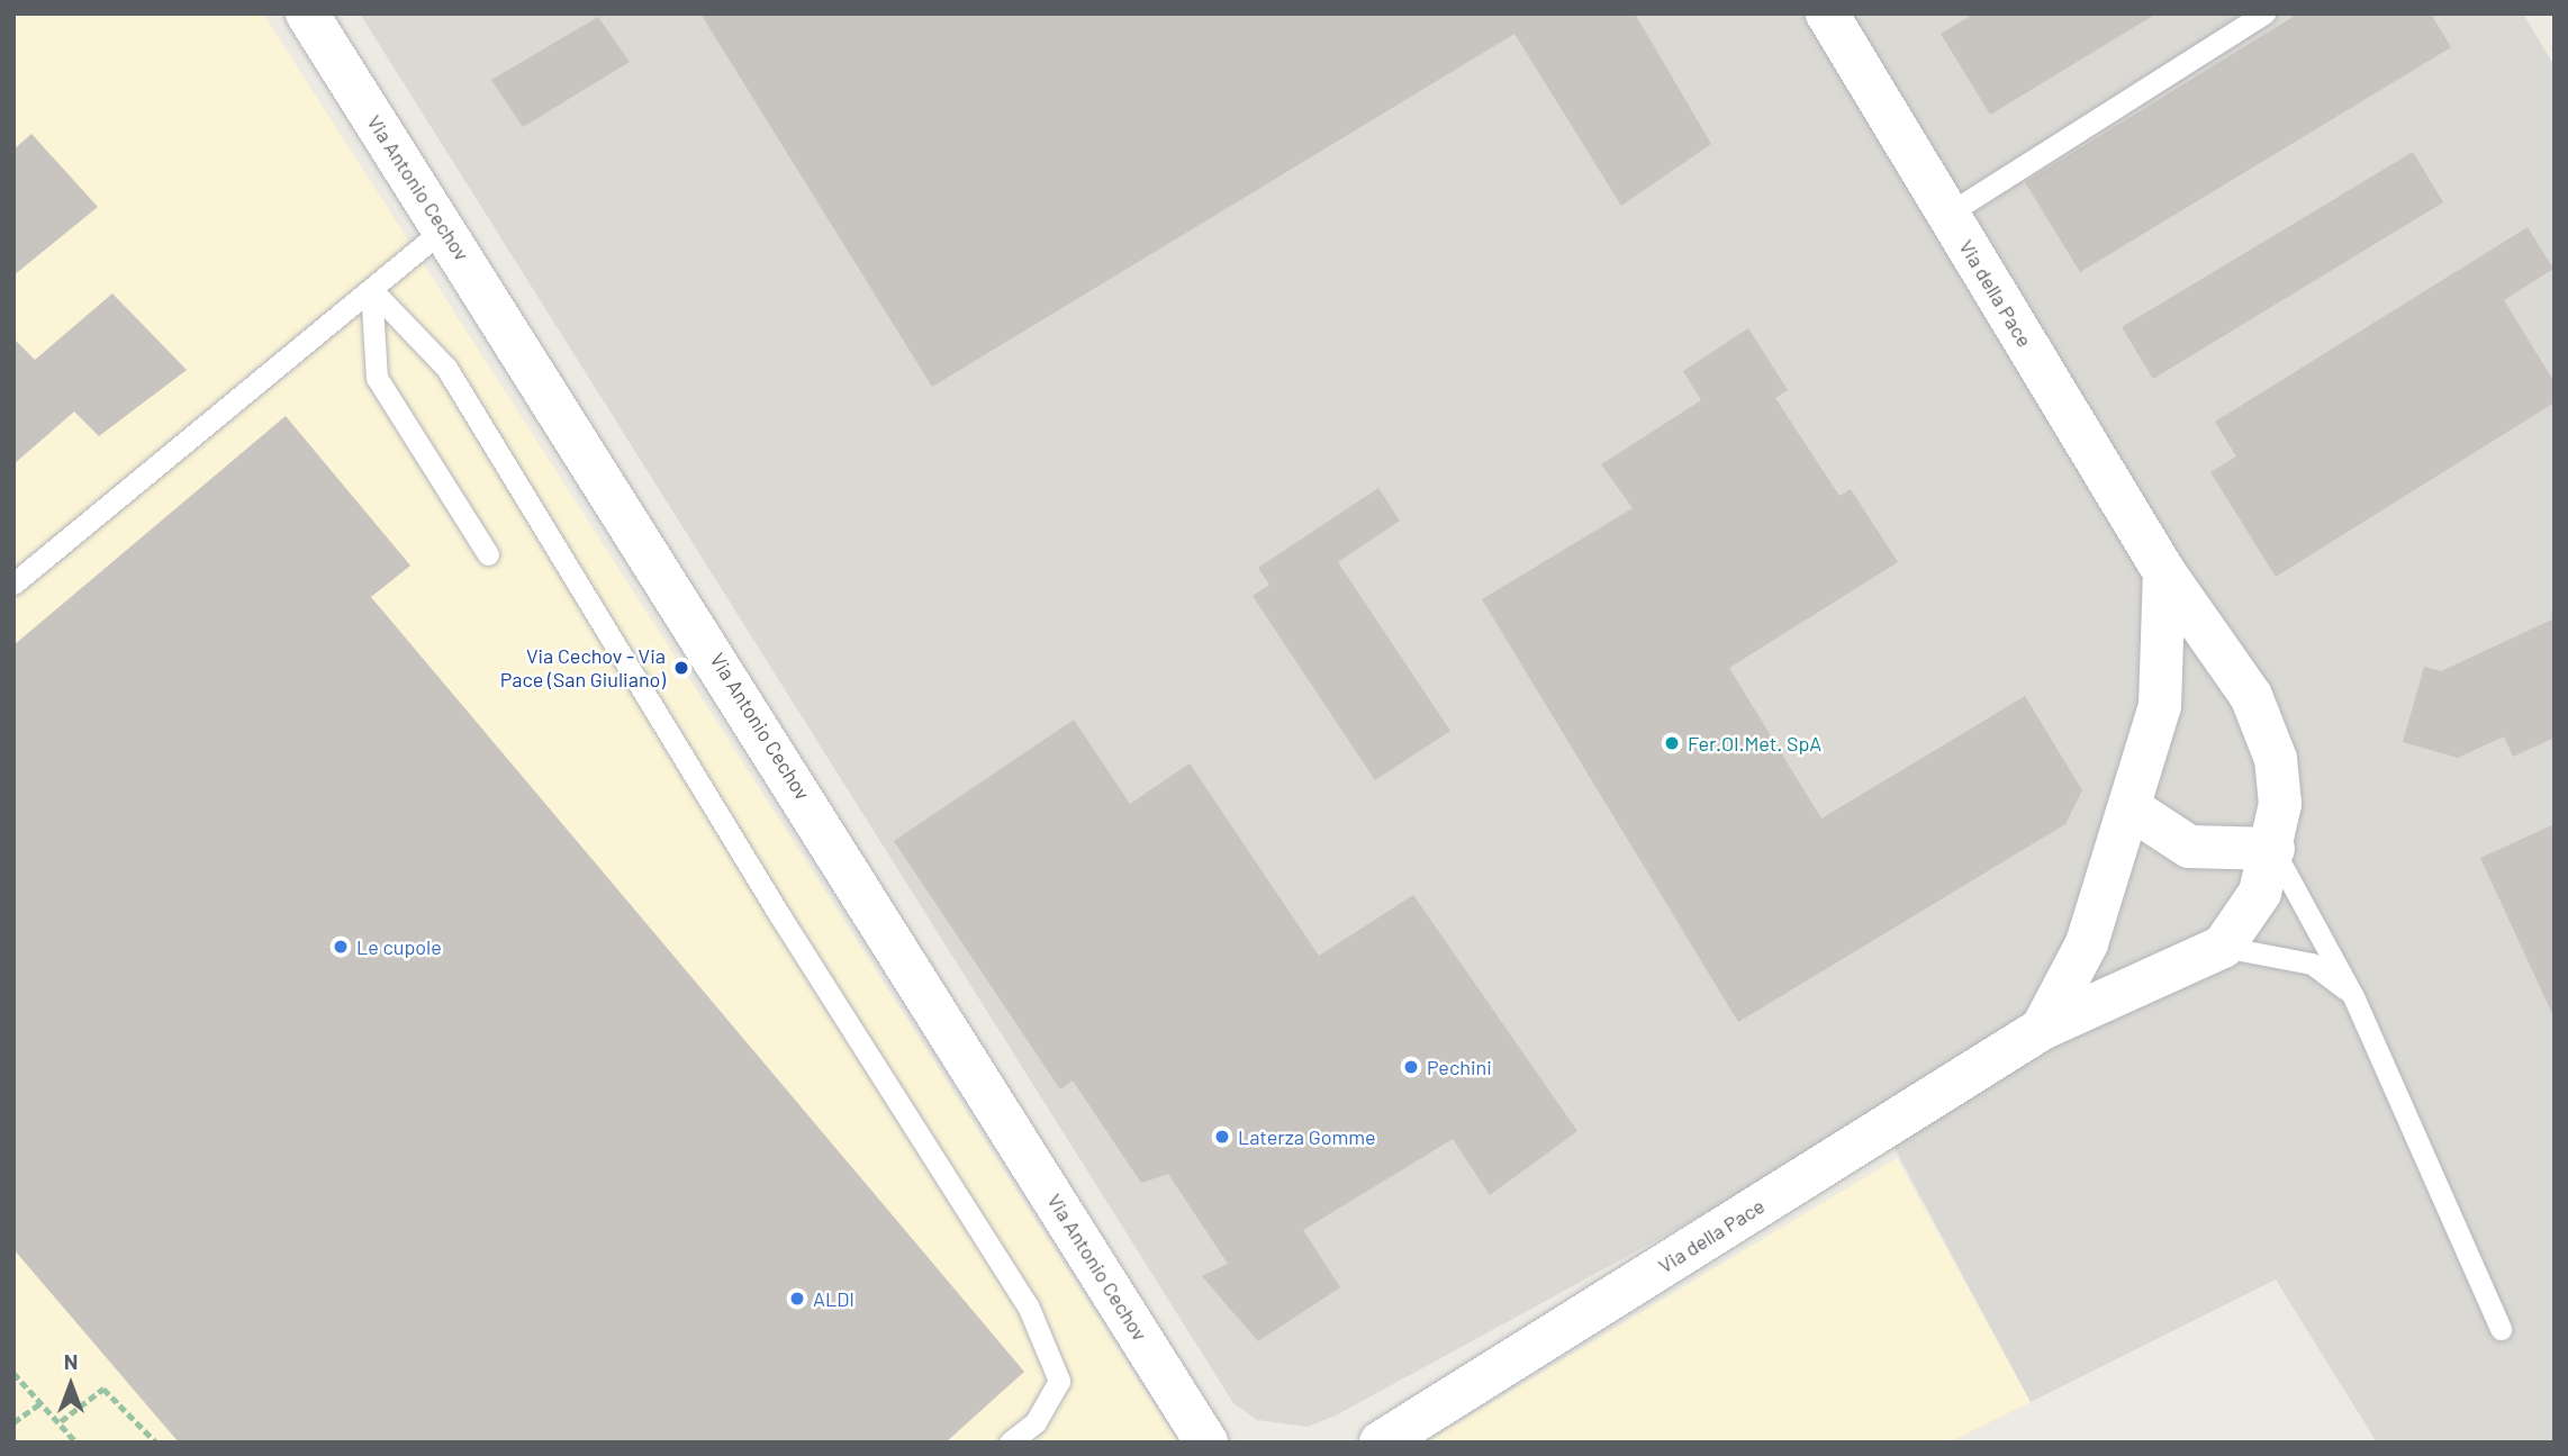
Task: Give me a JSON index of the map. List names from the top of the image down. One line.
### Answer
{"streets":{"street":["Via Antonio Cechov","Via della Pace"]},"places":["Via Cechov - Via Pace (San Giuliano)","Fer.Ol.Met. SpA","Le cupole","Pechini","Laterza Gomme","ALDI"],"north":"top"}
